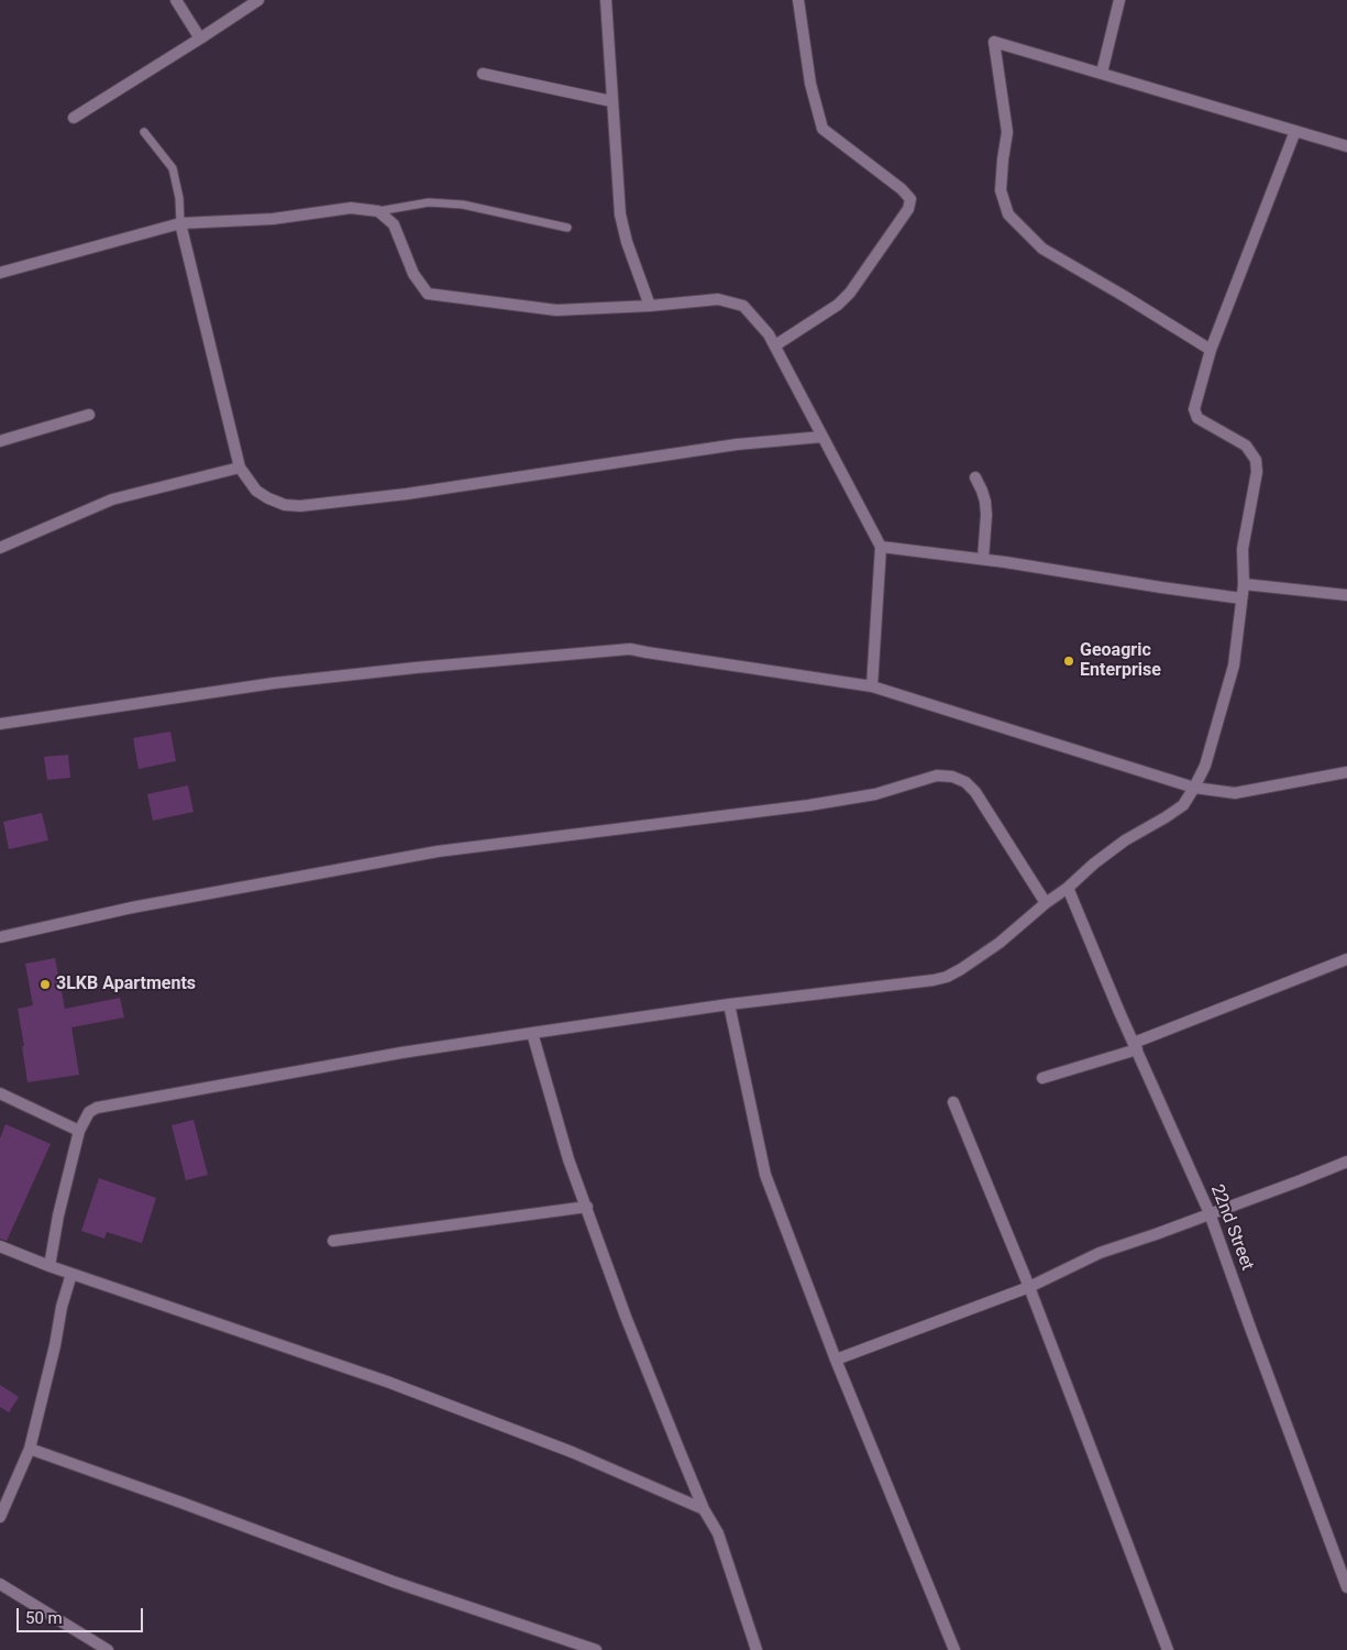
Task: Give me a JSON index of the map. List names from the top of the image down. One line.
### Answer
{"streets":{"street":["22nd Street"]},"places":["Geoagric Enterprise","3LKB Apartments"],"scale_bar":"50 m"}
